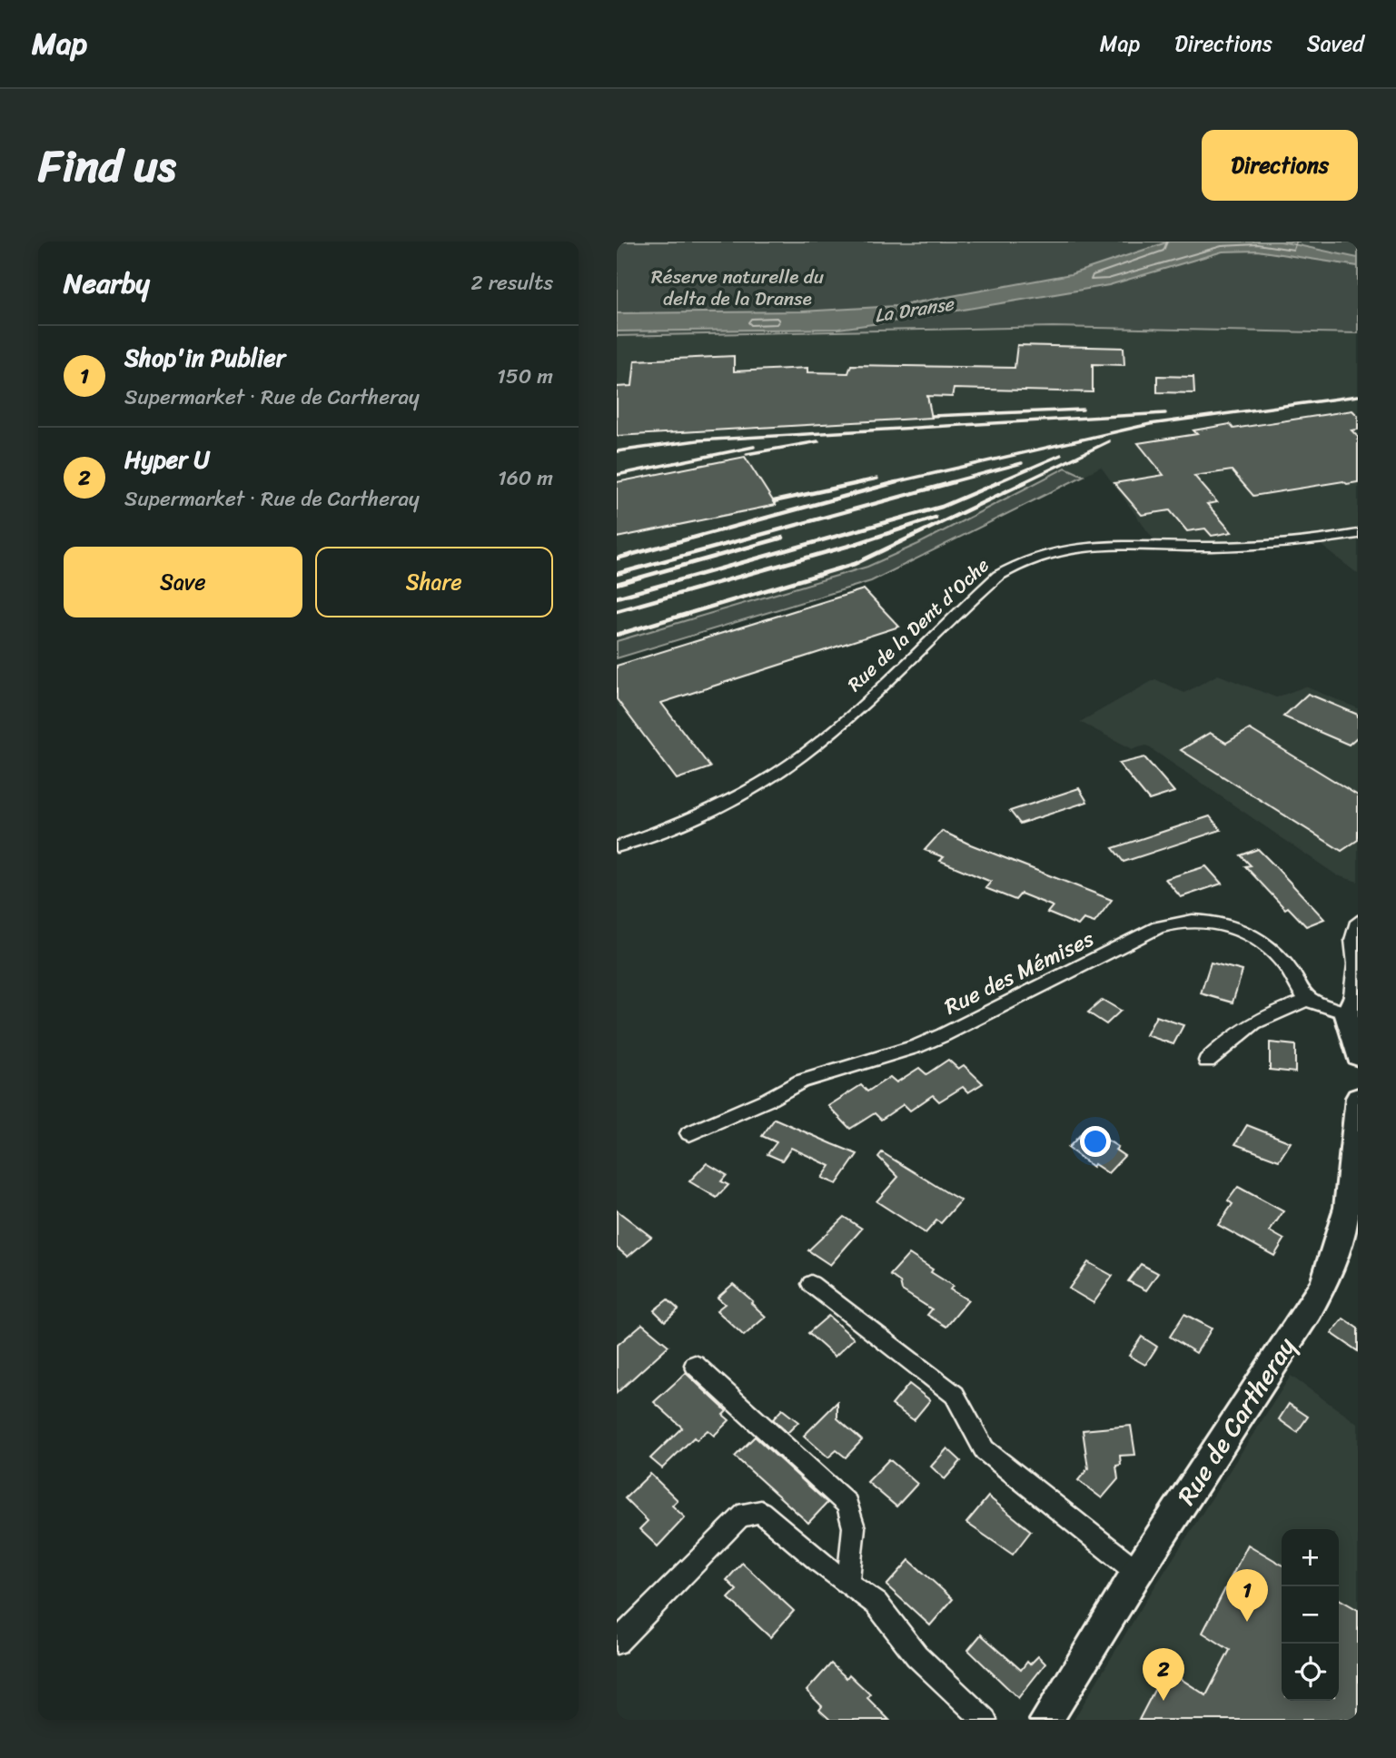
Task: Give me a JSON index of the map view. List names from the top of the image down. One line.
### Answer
{"streets":{"street":["Rue de la Dent d'Oche","Rue des Mémises","Rue de Cartheray"]},"water":["La Dranse"],"parks":["Réserve naturelle du delta de la Dranse"],"page":{"header":"Map","nav":["Map","Directions","Saved"],"title":"Find us","buttons":["Directions",["Save","Share"]],"heading":["Nearby","2 results"],"list":[{"mark":"1","name":"Shop'in Publier","note":"Supermarket · Rue de Cartheray","value":"150 m"},{"mark":"2","name":"Hyper U","note":"Supermarket · Rue de Cartheray","value":"160 m"}],"map_buttons":["+","−"],"pins":["1","2"]}}
